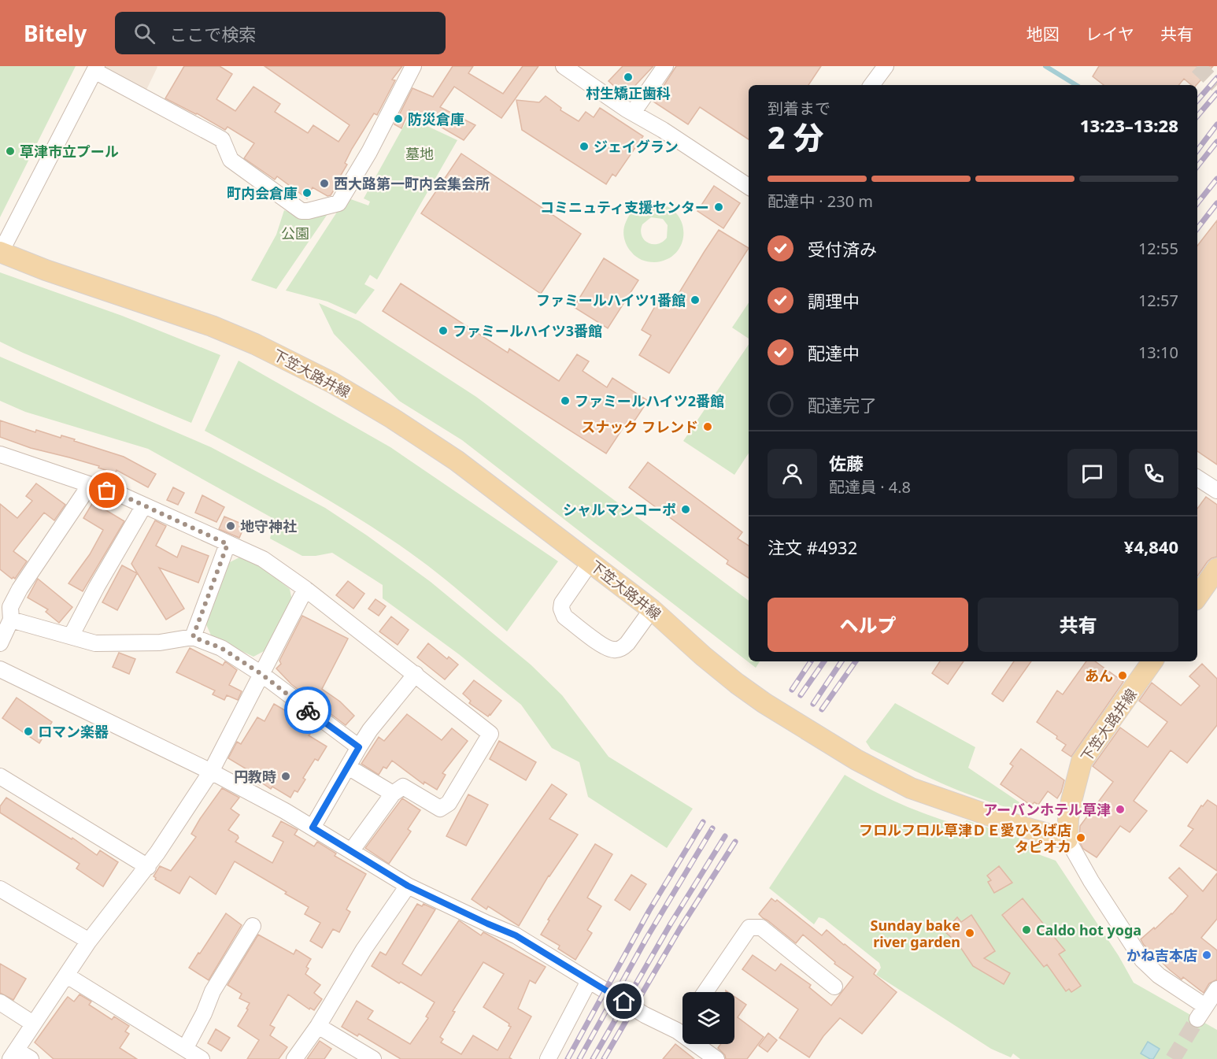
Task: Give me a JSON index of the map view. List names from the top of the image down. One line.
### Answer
{"streets":{"main road":["下笠大路井線"]},"parks":["墓地","公園"],"places":["村生矯正歯科","防災倉庫","ジェイグラン","草津市立プール","西大路第一町内会集会所","町内会倉庫","コミニュティ支援センター","ファミールハイツ1番館","ファミールハイツ3番館","ファミールハイツ2番館","スナック フレンド","シャルマンコーポ","地守神社","あん","ロマン楽器","円教時","アーバンホテル草津","フロルフロル草津ＤＥ愛ひろば店 タピオカ","Caldo hot yoga","Sunday bake river garden","かね吉本店"],"page":{"header":"Bitely","search":"ここで検索","nav":["地図","レイヤ","共有"],"heading":["2 分","到着まで","13:23–13:28"],"panel":["佐藤","配達員 · 4.8","注文 #4932","¥4,840"],"bar":"配達中 · 230 m","list":[["受付済み","12:55"],["調理中","12:57"],["配達中","13:10"],"配達完了"],"buttons":["ヘルプ","共有"]}}
